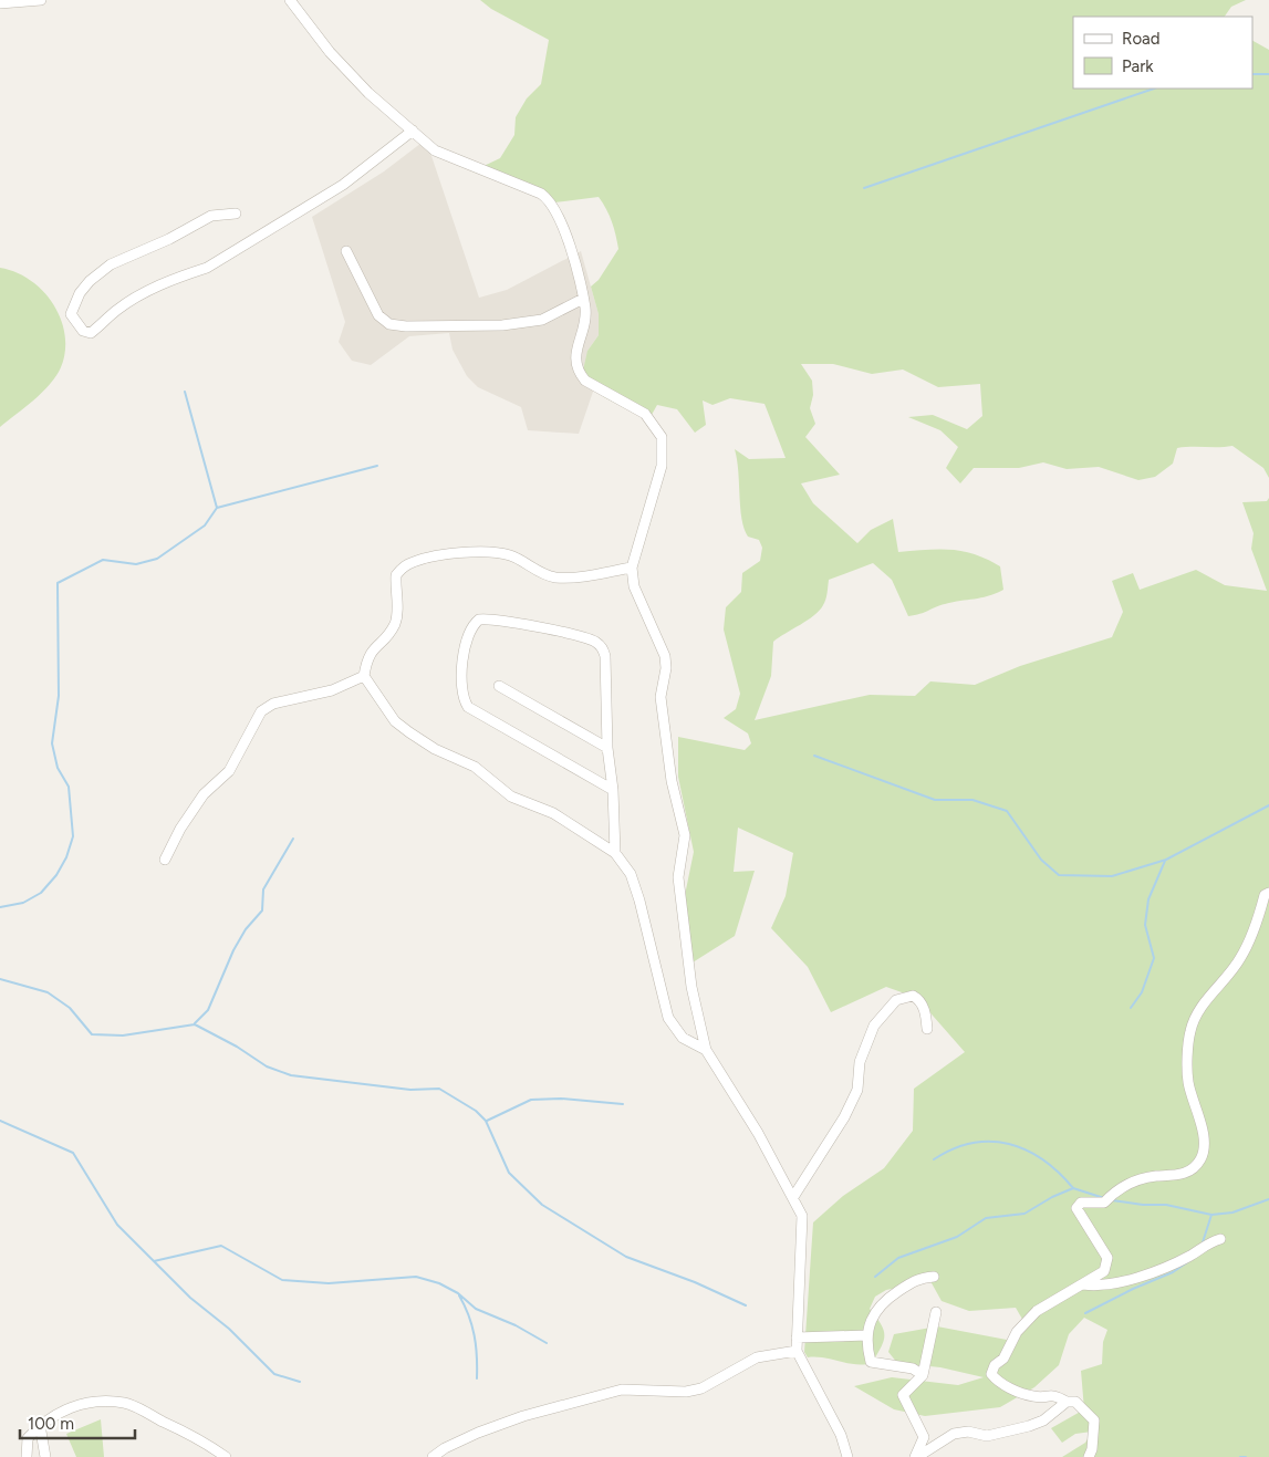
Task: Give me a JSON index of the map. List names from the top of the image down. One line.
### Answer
{"legend":["Road","Park"],"scale_bar":"100 m"}
